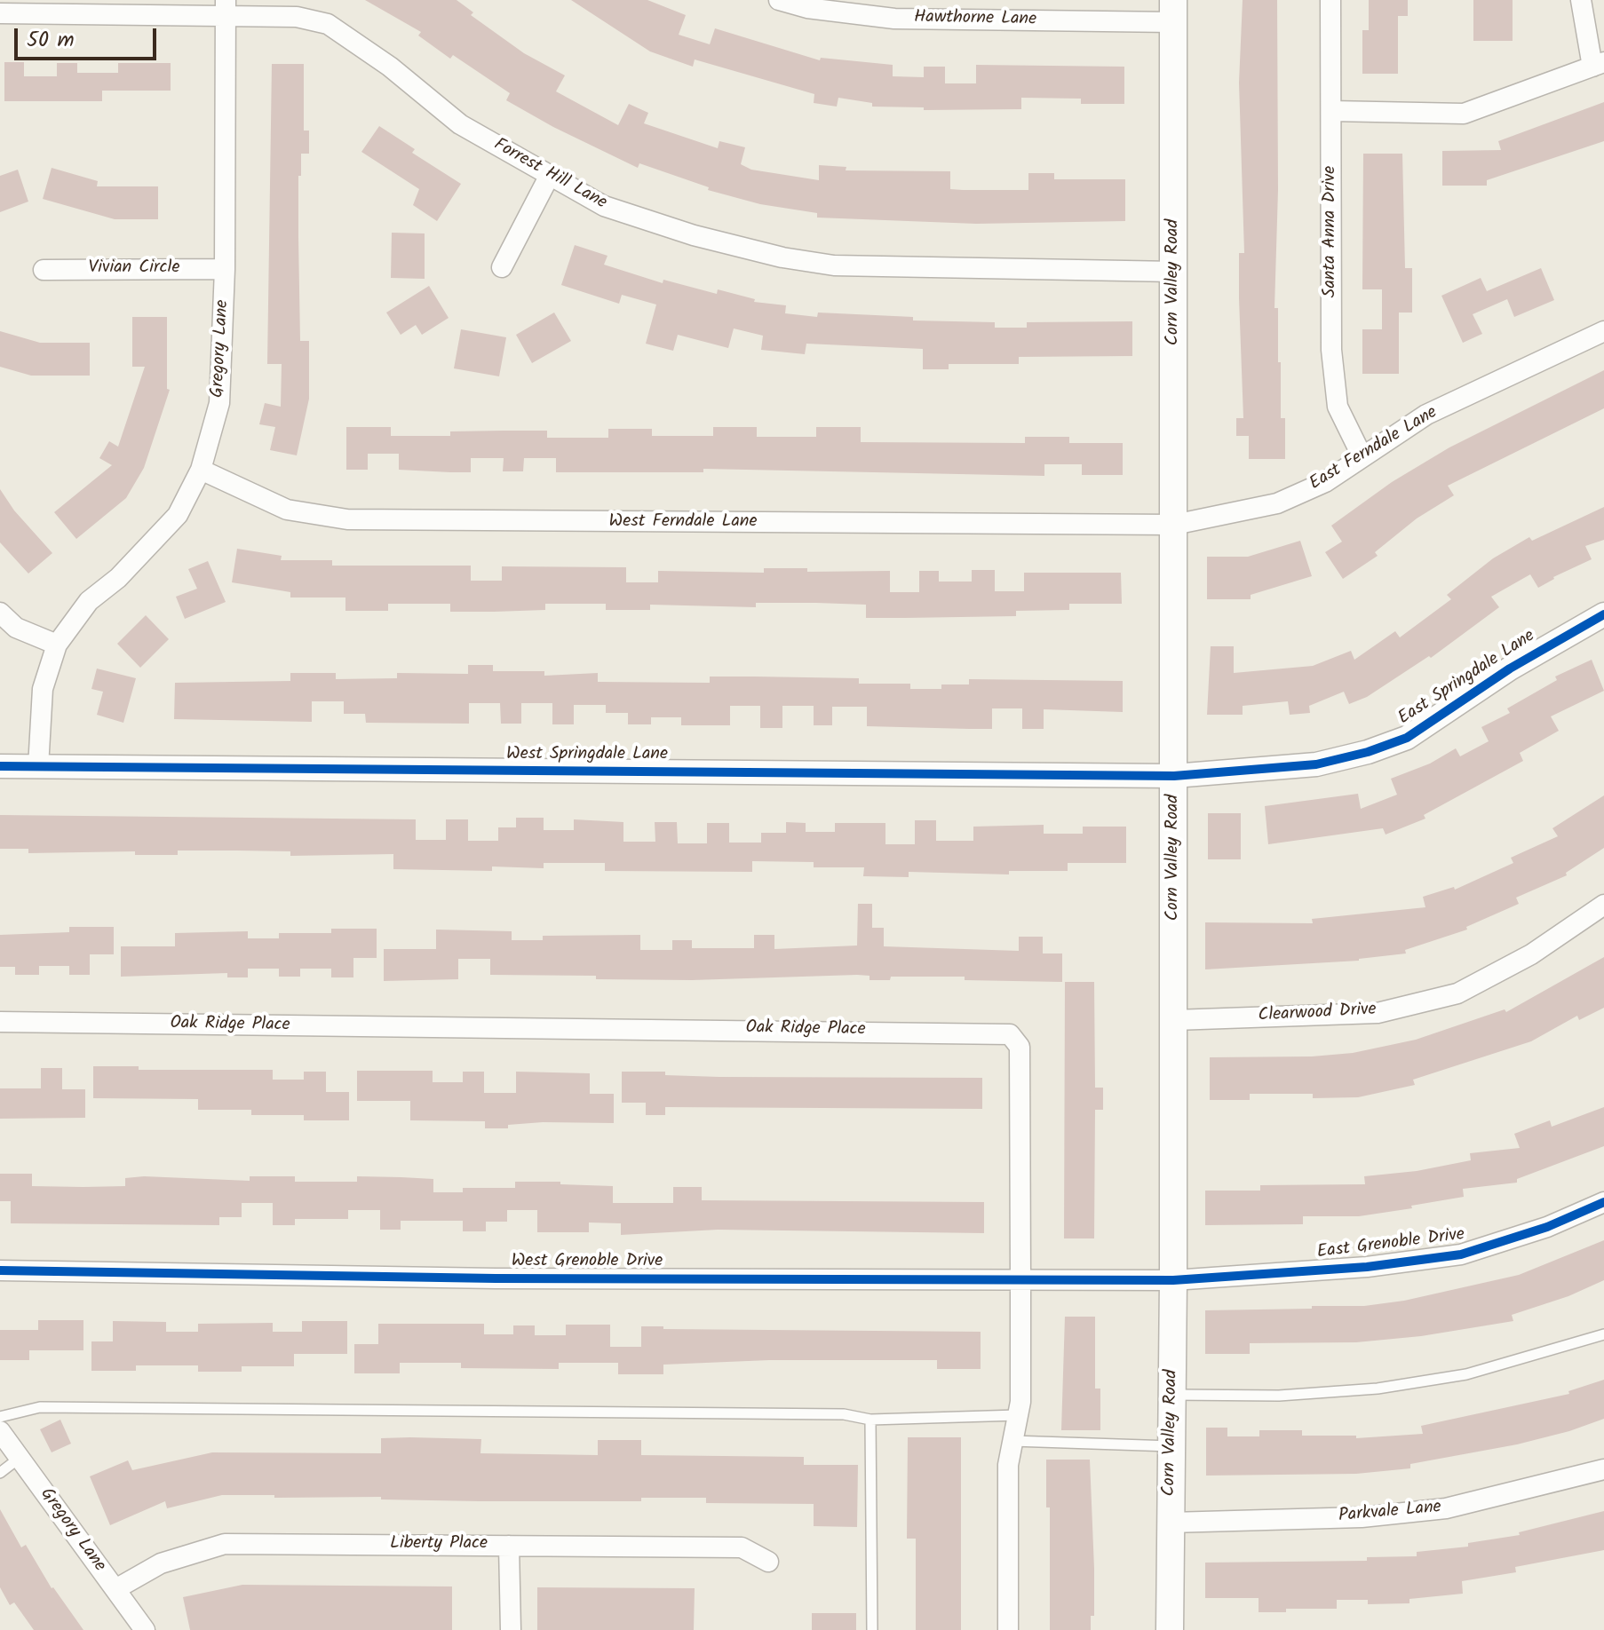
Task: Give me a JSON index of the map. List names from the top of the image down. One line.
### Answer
{"streets":{"main road":["Corn Valley Road"],"street":["Hawthorne Lane","Forrest Hill Lane","Santa Anna Drive","Vivian Circle","Gregory Lane","East Ferndale Lane","West Ferndale Lane","East Springdale Lane","West Springdale Lane","Clearwood Drive","Oak Ridge Place","East Grenoble Drive","West Grenoble Drive","Parkvale Lane","Liberty Place"]},"crossings":[["Hawthorne Lane","Corn Valley Road"],["Forrest Hill Lane","Corn Valley Road"],["Forrest Hill Lane","Gregory Lane"],["Santa Anna Drive","East Ferndale Lane"],["Vivian Circle","Gregory Lane"],["Corn Valley Road","East Ferndale Lane"],["Corn Valley Road","West Ferndale Lane"],["Corn Valley Road","East Springdale Lane"],["Corn Valley Road","West Springdale Lane"],["Corn Valley Road","Clearwood Drive"],["Corn Valley Road","East Grenoble Drive"],["Corn Valley Road","West Grenoble Drive"],["Corn Valley Road","Parkvale Lane"],["Gregory Lane","West Ferndale Lane"],["Gregory Lane","West Springdale Lane"],["Gregory Lane","Liberty Place"],["East Ferndale Lane","West Ferndale Lane"],["East Springdale Lane","West Springdale Lane"],["Oak Ridge Place","West Grenoble Drive"],["East Grenoble Drive","West Grenoble Drive"]],"scale_bar":"50 m"}
